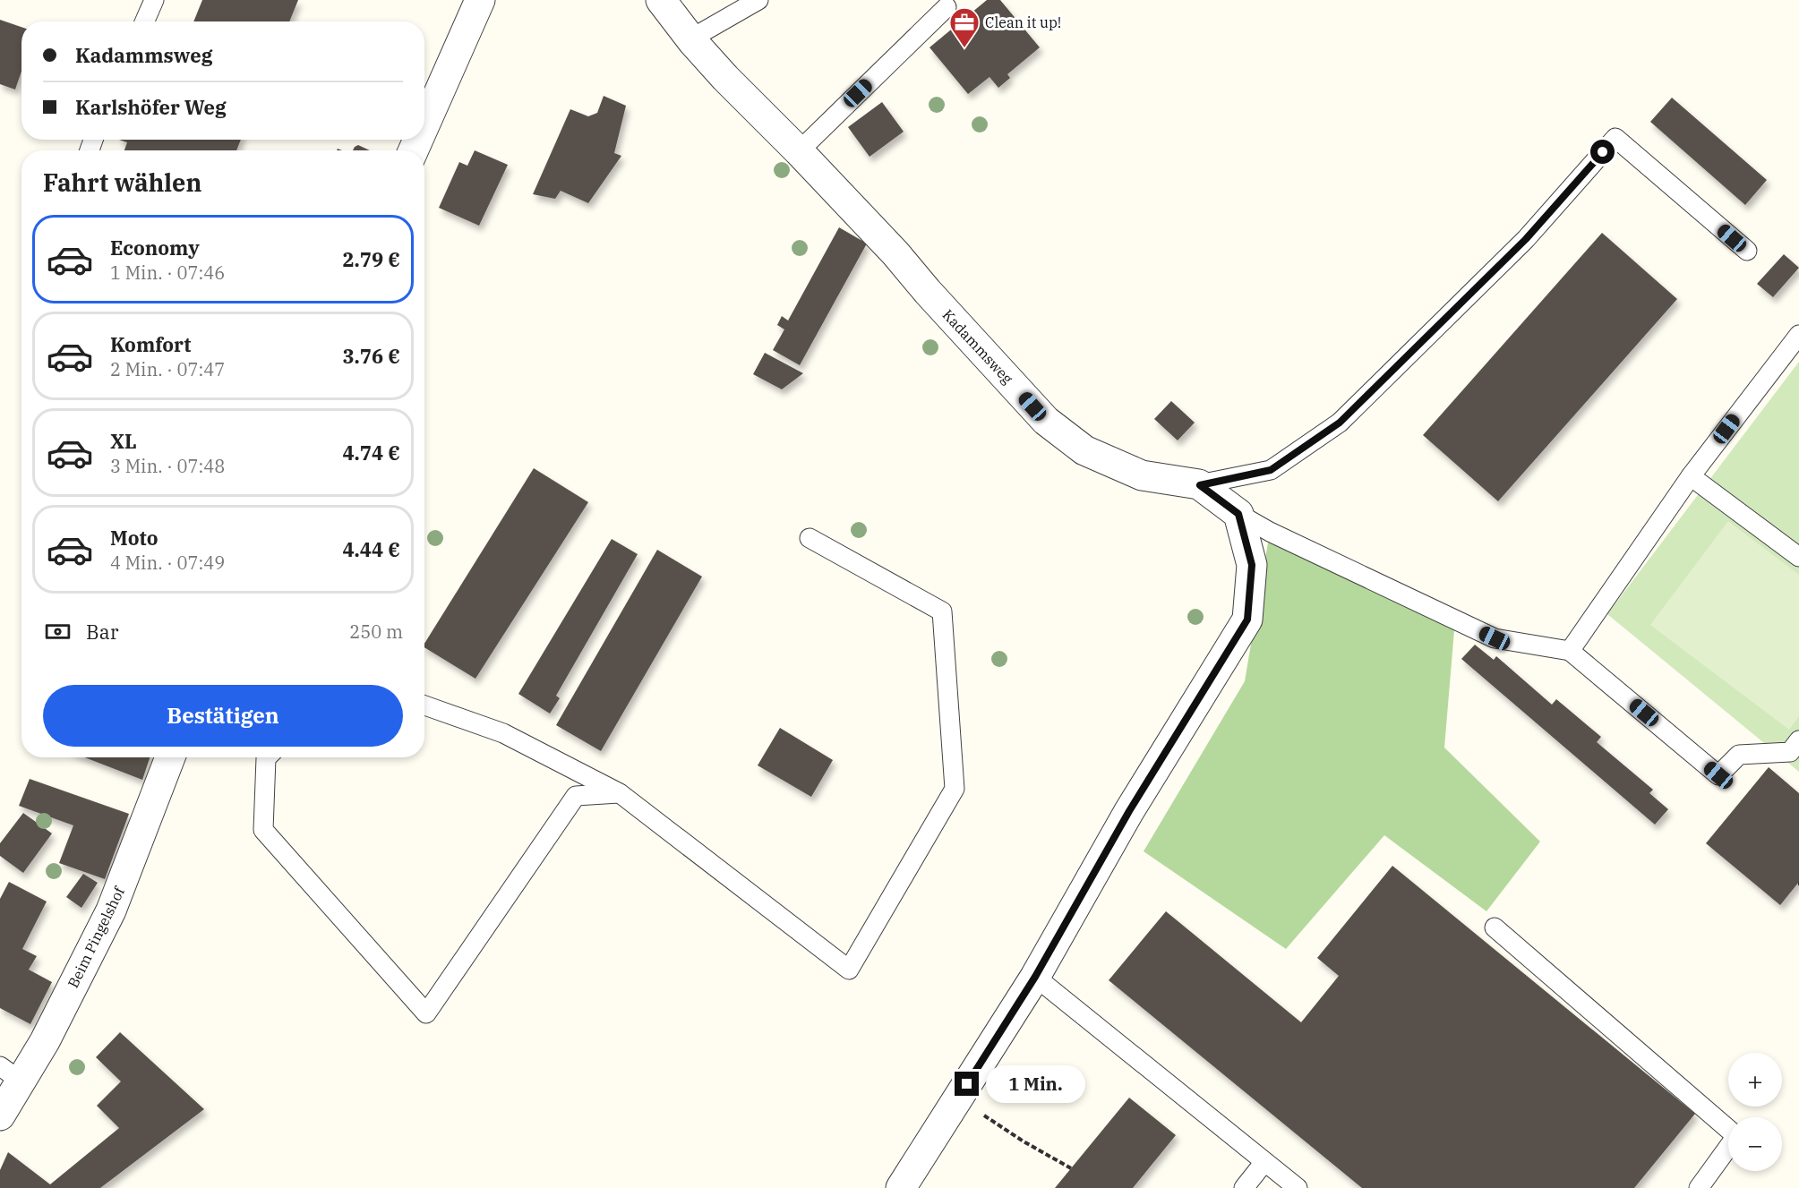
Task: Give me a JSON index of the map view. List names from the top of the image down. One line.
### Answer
{"streets":{"street":["Kadammsweg","Beim Pingelshof"]},"places":{"office":["Clean it up!"]},"page":{"banner":["Kadammsweg","Karlshöfer Weg"],"heading":"Fahrt wählen","list":[{"name":"Economy","note":"1 Min. · 07:46","value":"2.79 €"},{"name":"Komfort","note":"2 Min. · 07:47","value":"3.76 €"},{"name":"XL","note":"3 Min. · 07:48","value":"4.74 €"},{"name":"Moto","note":"4 Min. · 07:49","value":"4.44 €"}],"pay":["Bar","250 m"],"buttons":"Bestätigen","map_buttons":["+","−"],"bubble":"1 Min."}}
